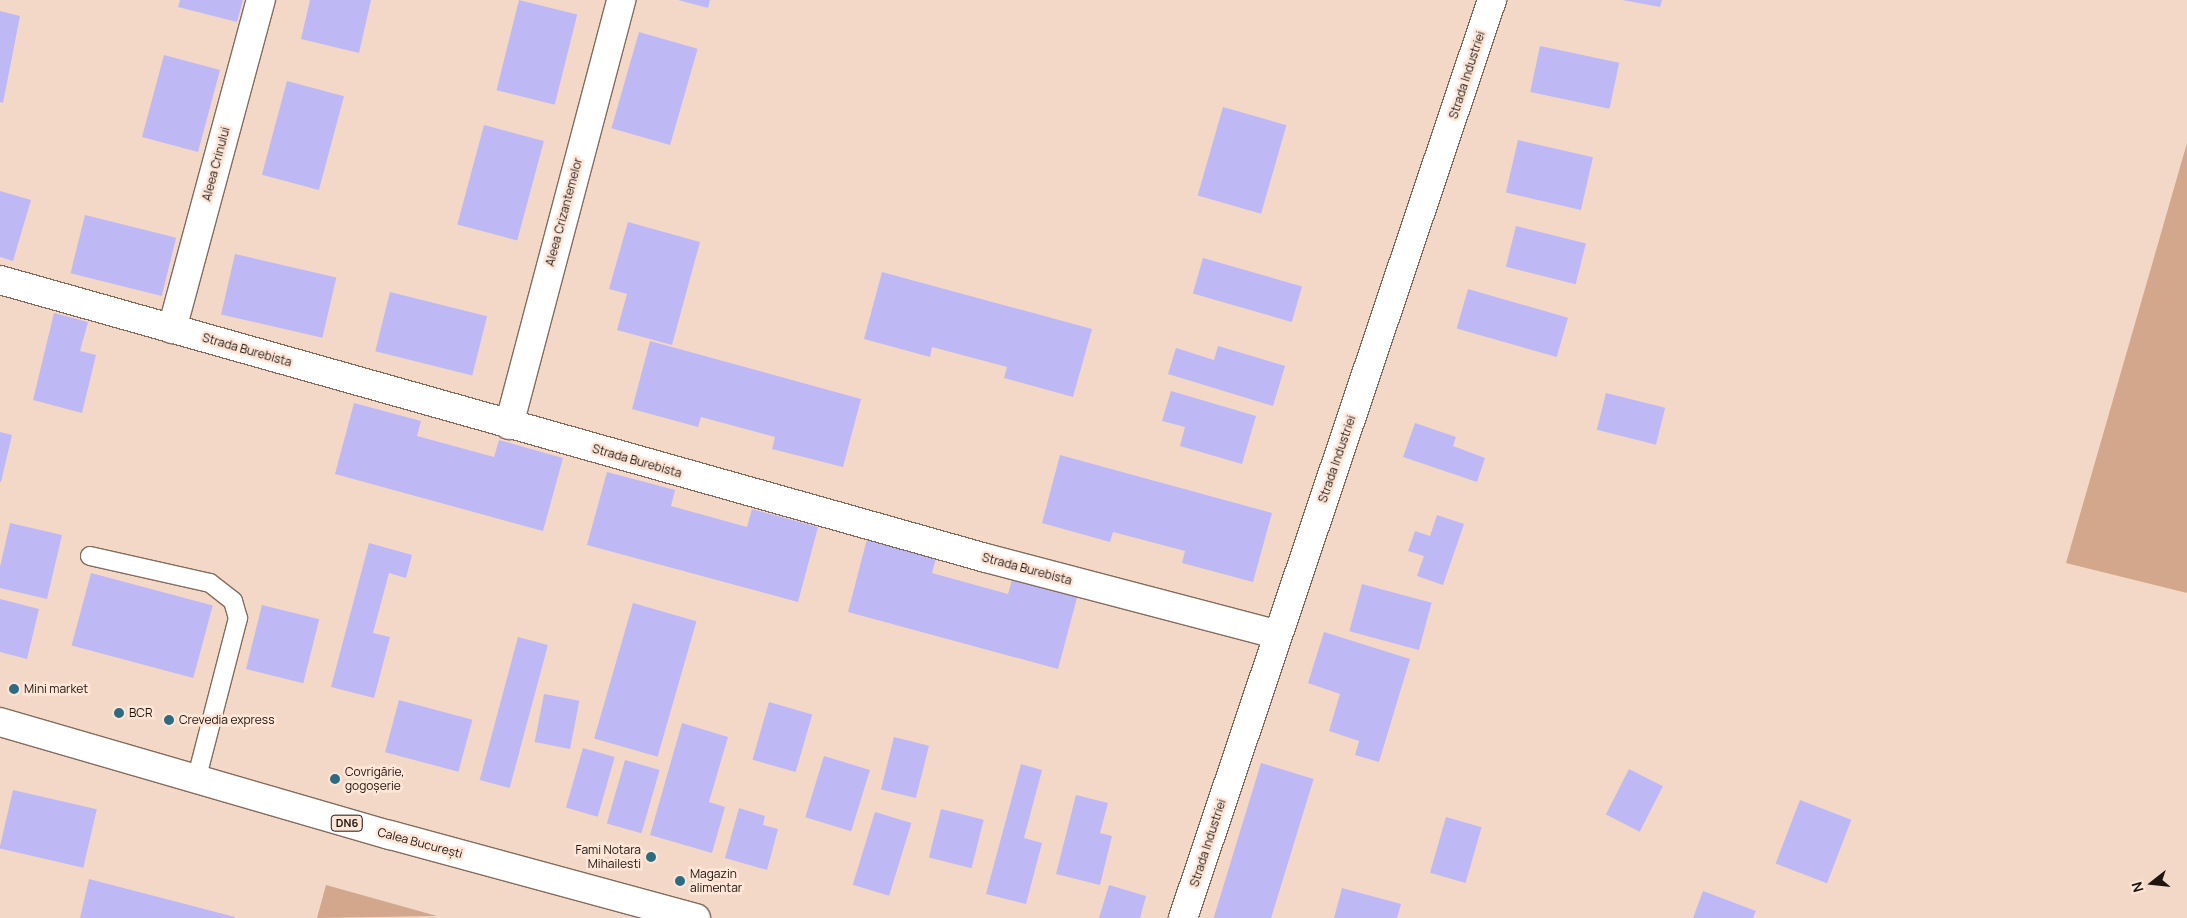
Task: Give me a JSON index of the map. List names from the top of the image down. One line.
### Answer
{"streets":{"street":["Strada Industriei","Aleea Crinului","Aleea Crizantemelor","Strada Burebista","DN6","Calea București"]},"crossings":[["Strada Industriei","Strada Burebista"],["Aleea Crinului","Strada Burebista"],["Aleea Crizantemelor","Strada Burebista"]],"places":["Mini market","BCR","Crevedia express","Covrigărie, gogoșerie","Fami Notara Mihailesti","Magazin alimentar"],"north":"left"}
